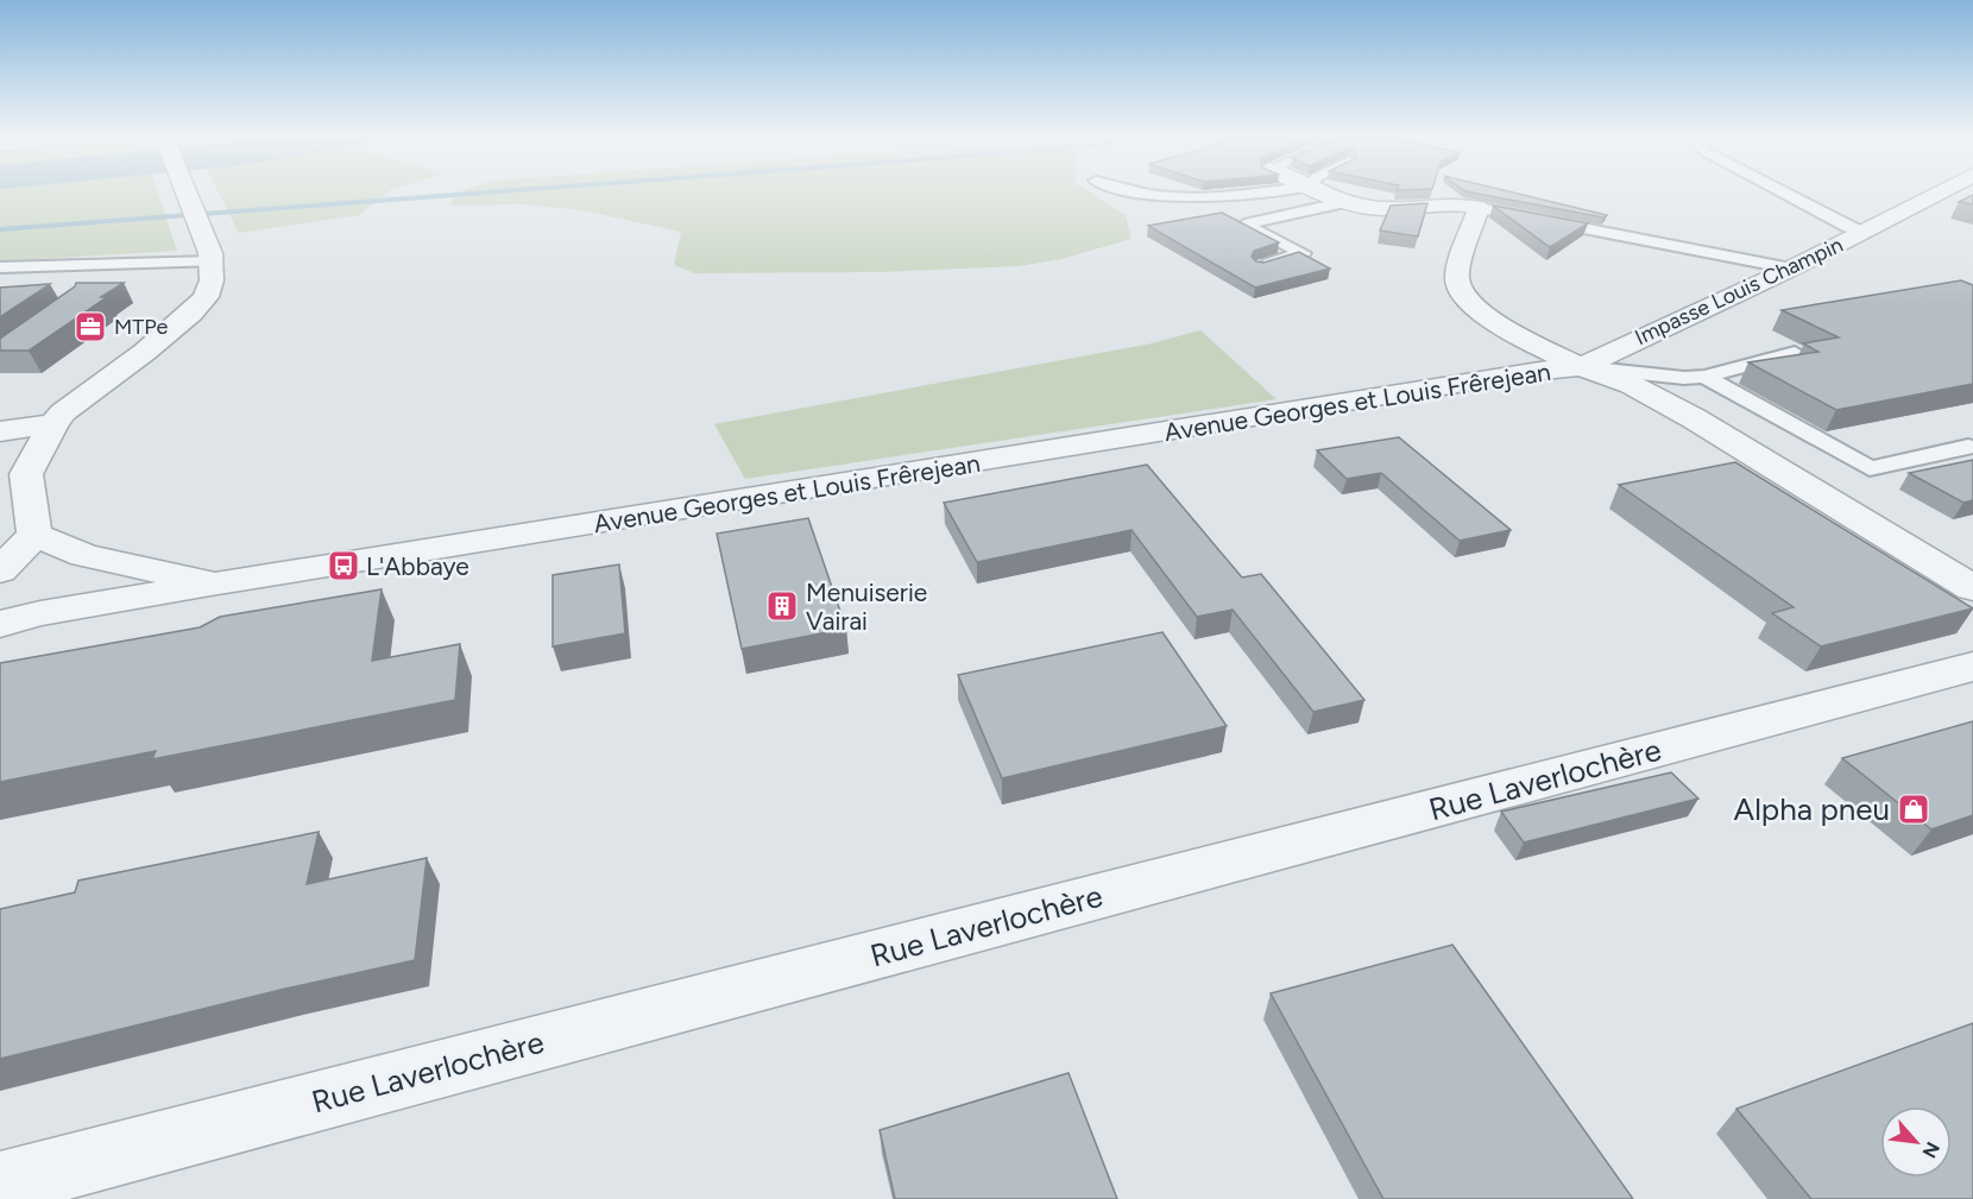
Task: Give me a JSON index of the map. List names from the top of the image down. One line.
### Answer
{"streets":{"street":["Impasse Louis Champin","Avenue Georges et Louis Frêrejean","Rue Laverlochère"]},"crossings":[["Impasse Louis Champin","Avenue Georges et Louis Frêrejean"]],"places":{"office":["MTPe"],"bus stop":["L'Abbaye"],"building":["Menuiserie Vairai"],"shop":["Alpha pneu"]},"north":"bottom right"}
